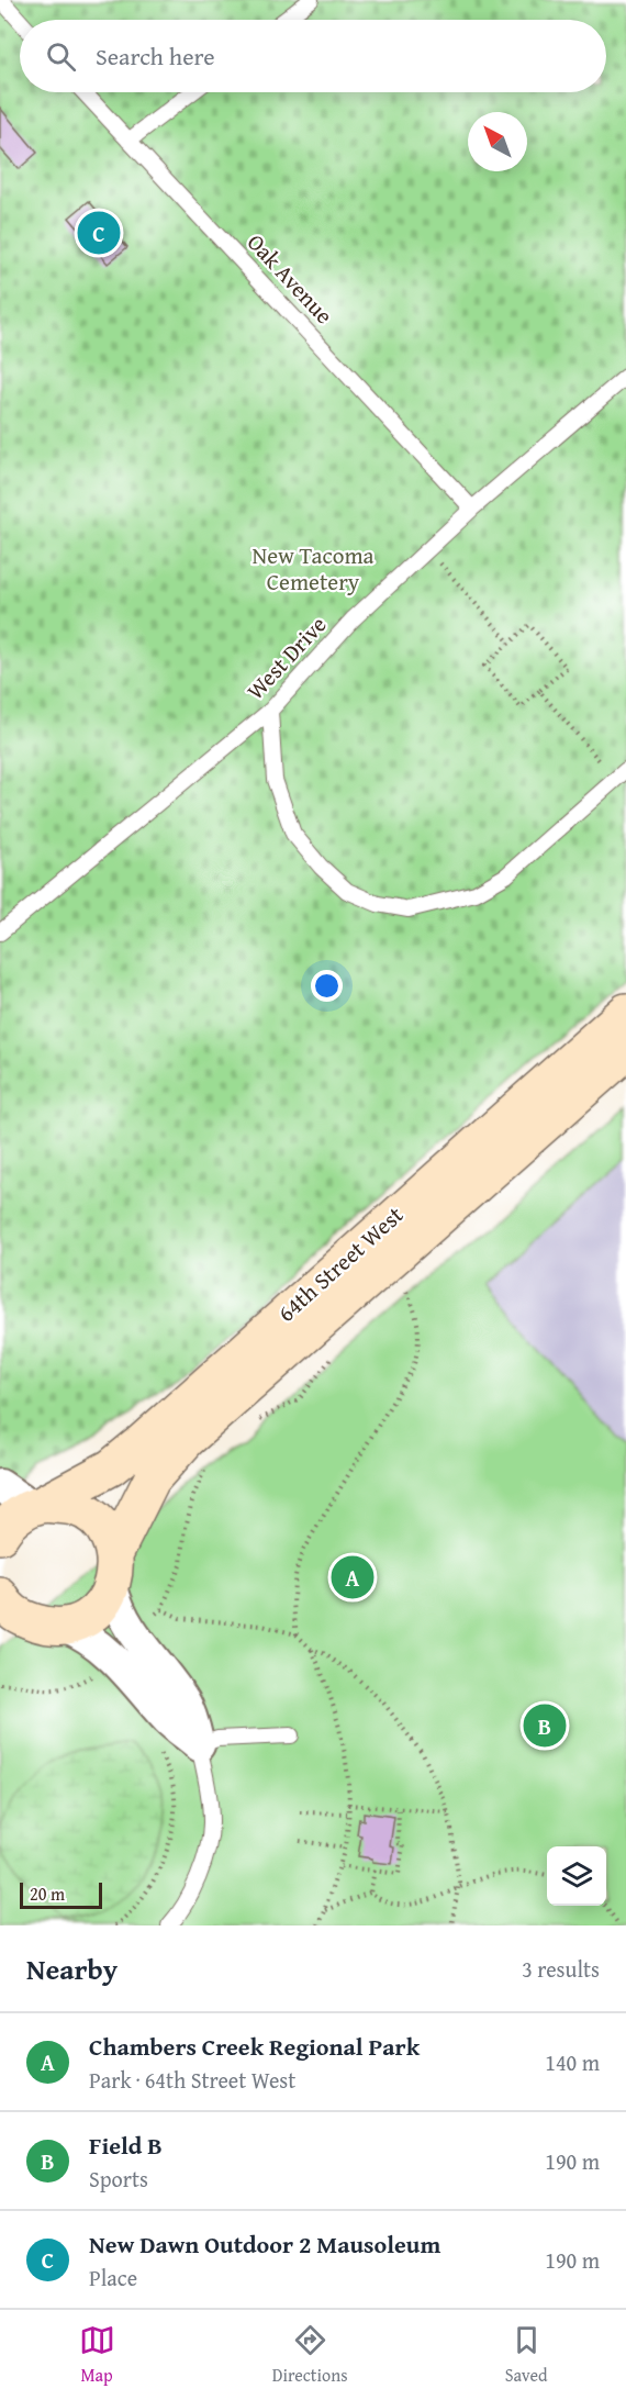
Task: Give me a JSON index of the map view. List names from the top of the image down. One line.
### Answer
{"streets":{"street":["64th Street West"],"lane":["Oak Avenue","West Drive"]},"crossings":[["Oak Avenue","West Drive"]],"parks":["New Tacoma Cemetery"],"scale_bar":"20 m","north":"top left","page":{"search":"Search here","pins":["C","A","B"],"scale":"20 m","heading":["Nearby","3 results"],"list":[{"mark":"A","name":"Chambers Creek Regional Park","note":"Park · 64th Street West","value":"140 m"},{"mark":"B","name":"Field B","note":"Sports","value":"190 m"},{"mark":"C","name":"New Dawn Outdoor 2 Mausoleum","note":"Place","value":"190 m"}],"nav":["Map","Directions","Saved"]}}
